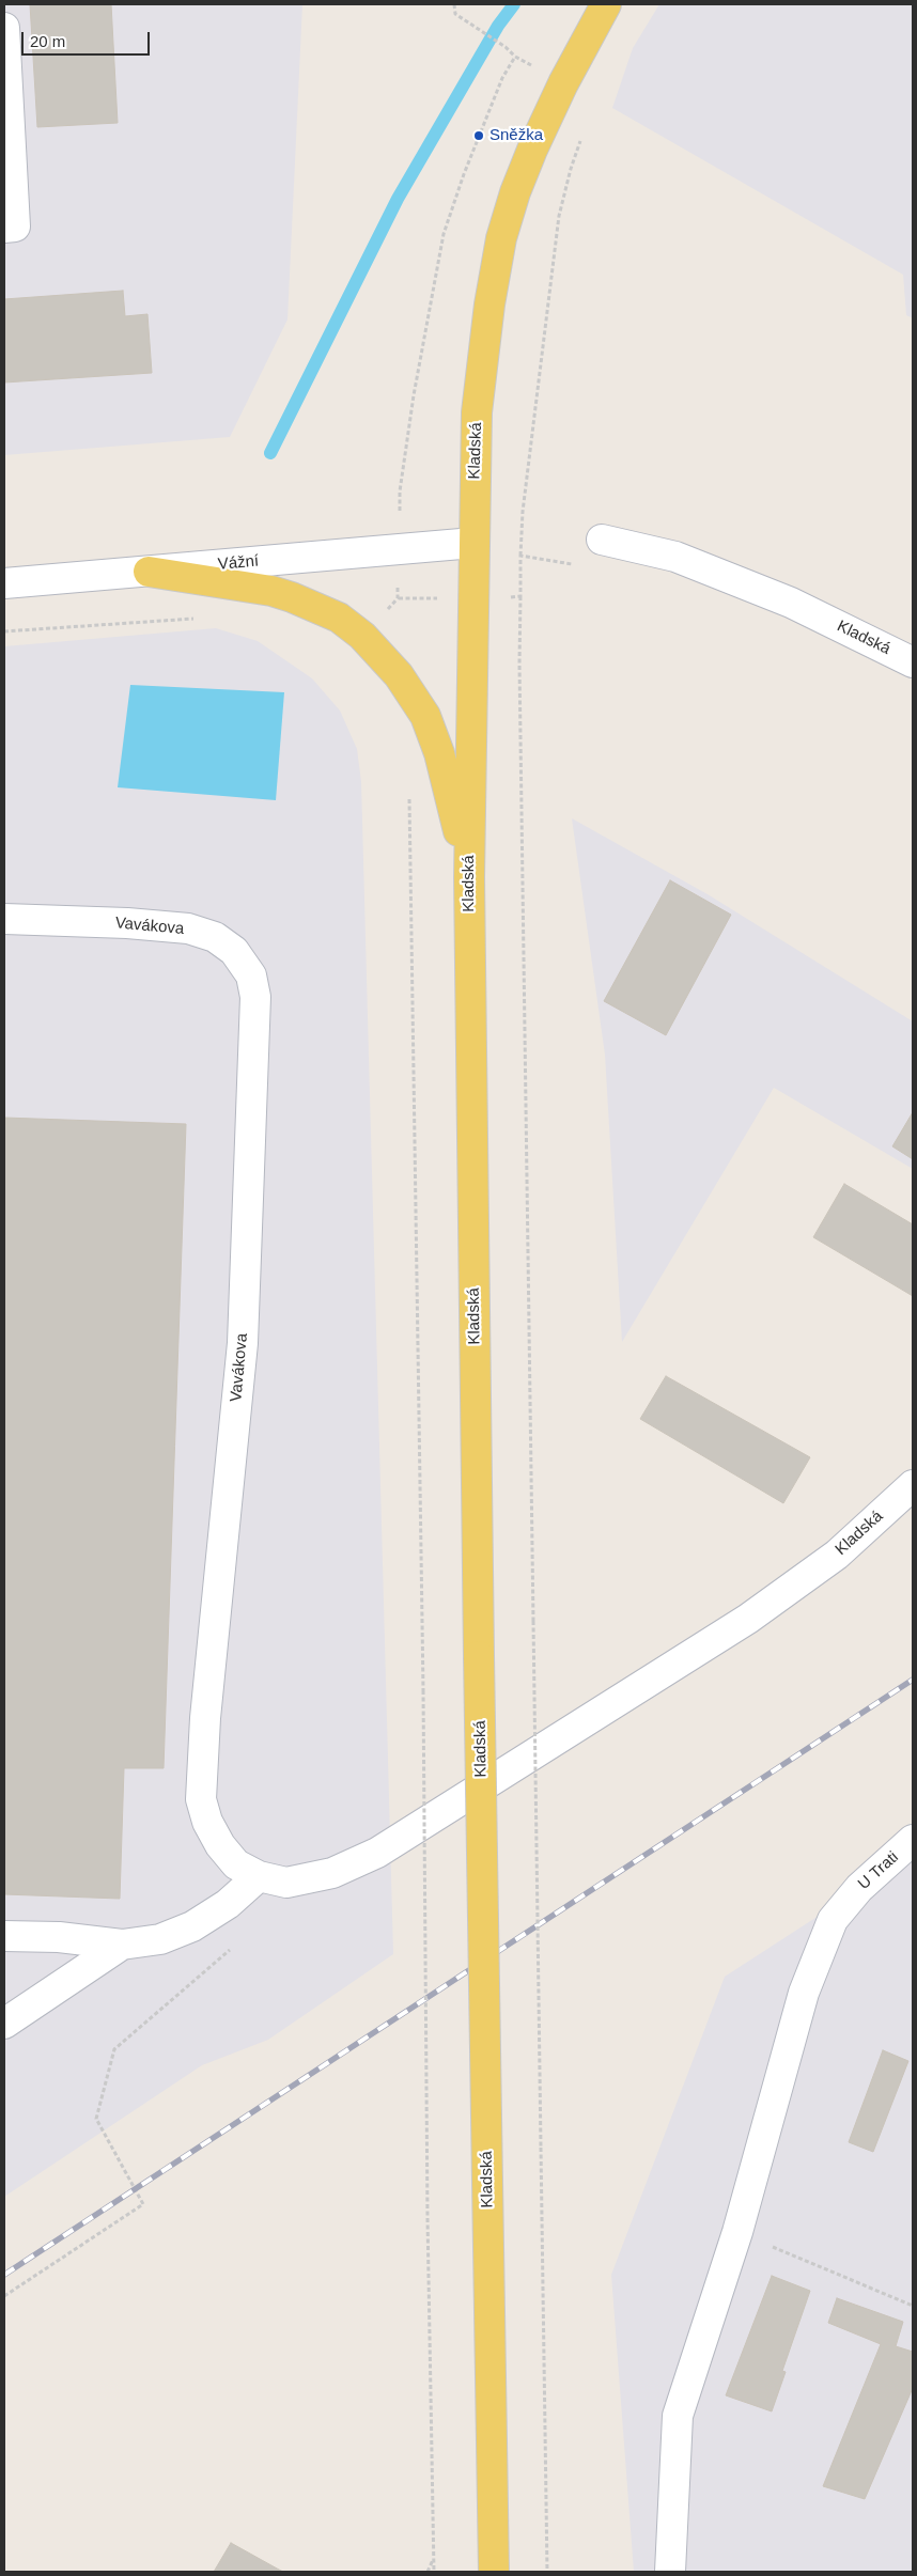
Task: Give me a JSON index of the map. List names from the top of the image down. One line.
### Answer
{"streets":{"main road":["Kladská"],"street":["Vážní","Vavákova","U Trati"]},"crossings":[["Kladská","Vážní"],["Kladská","Vavákova"]],"places":["Sněžka"],"scale_bar":"20 m"}
